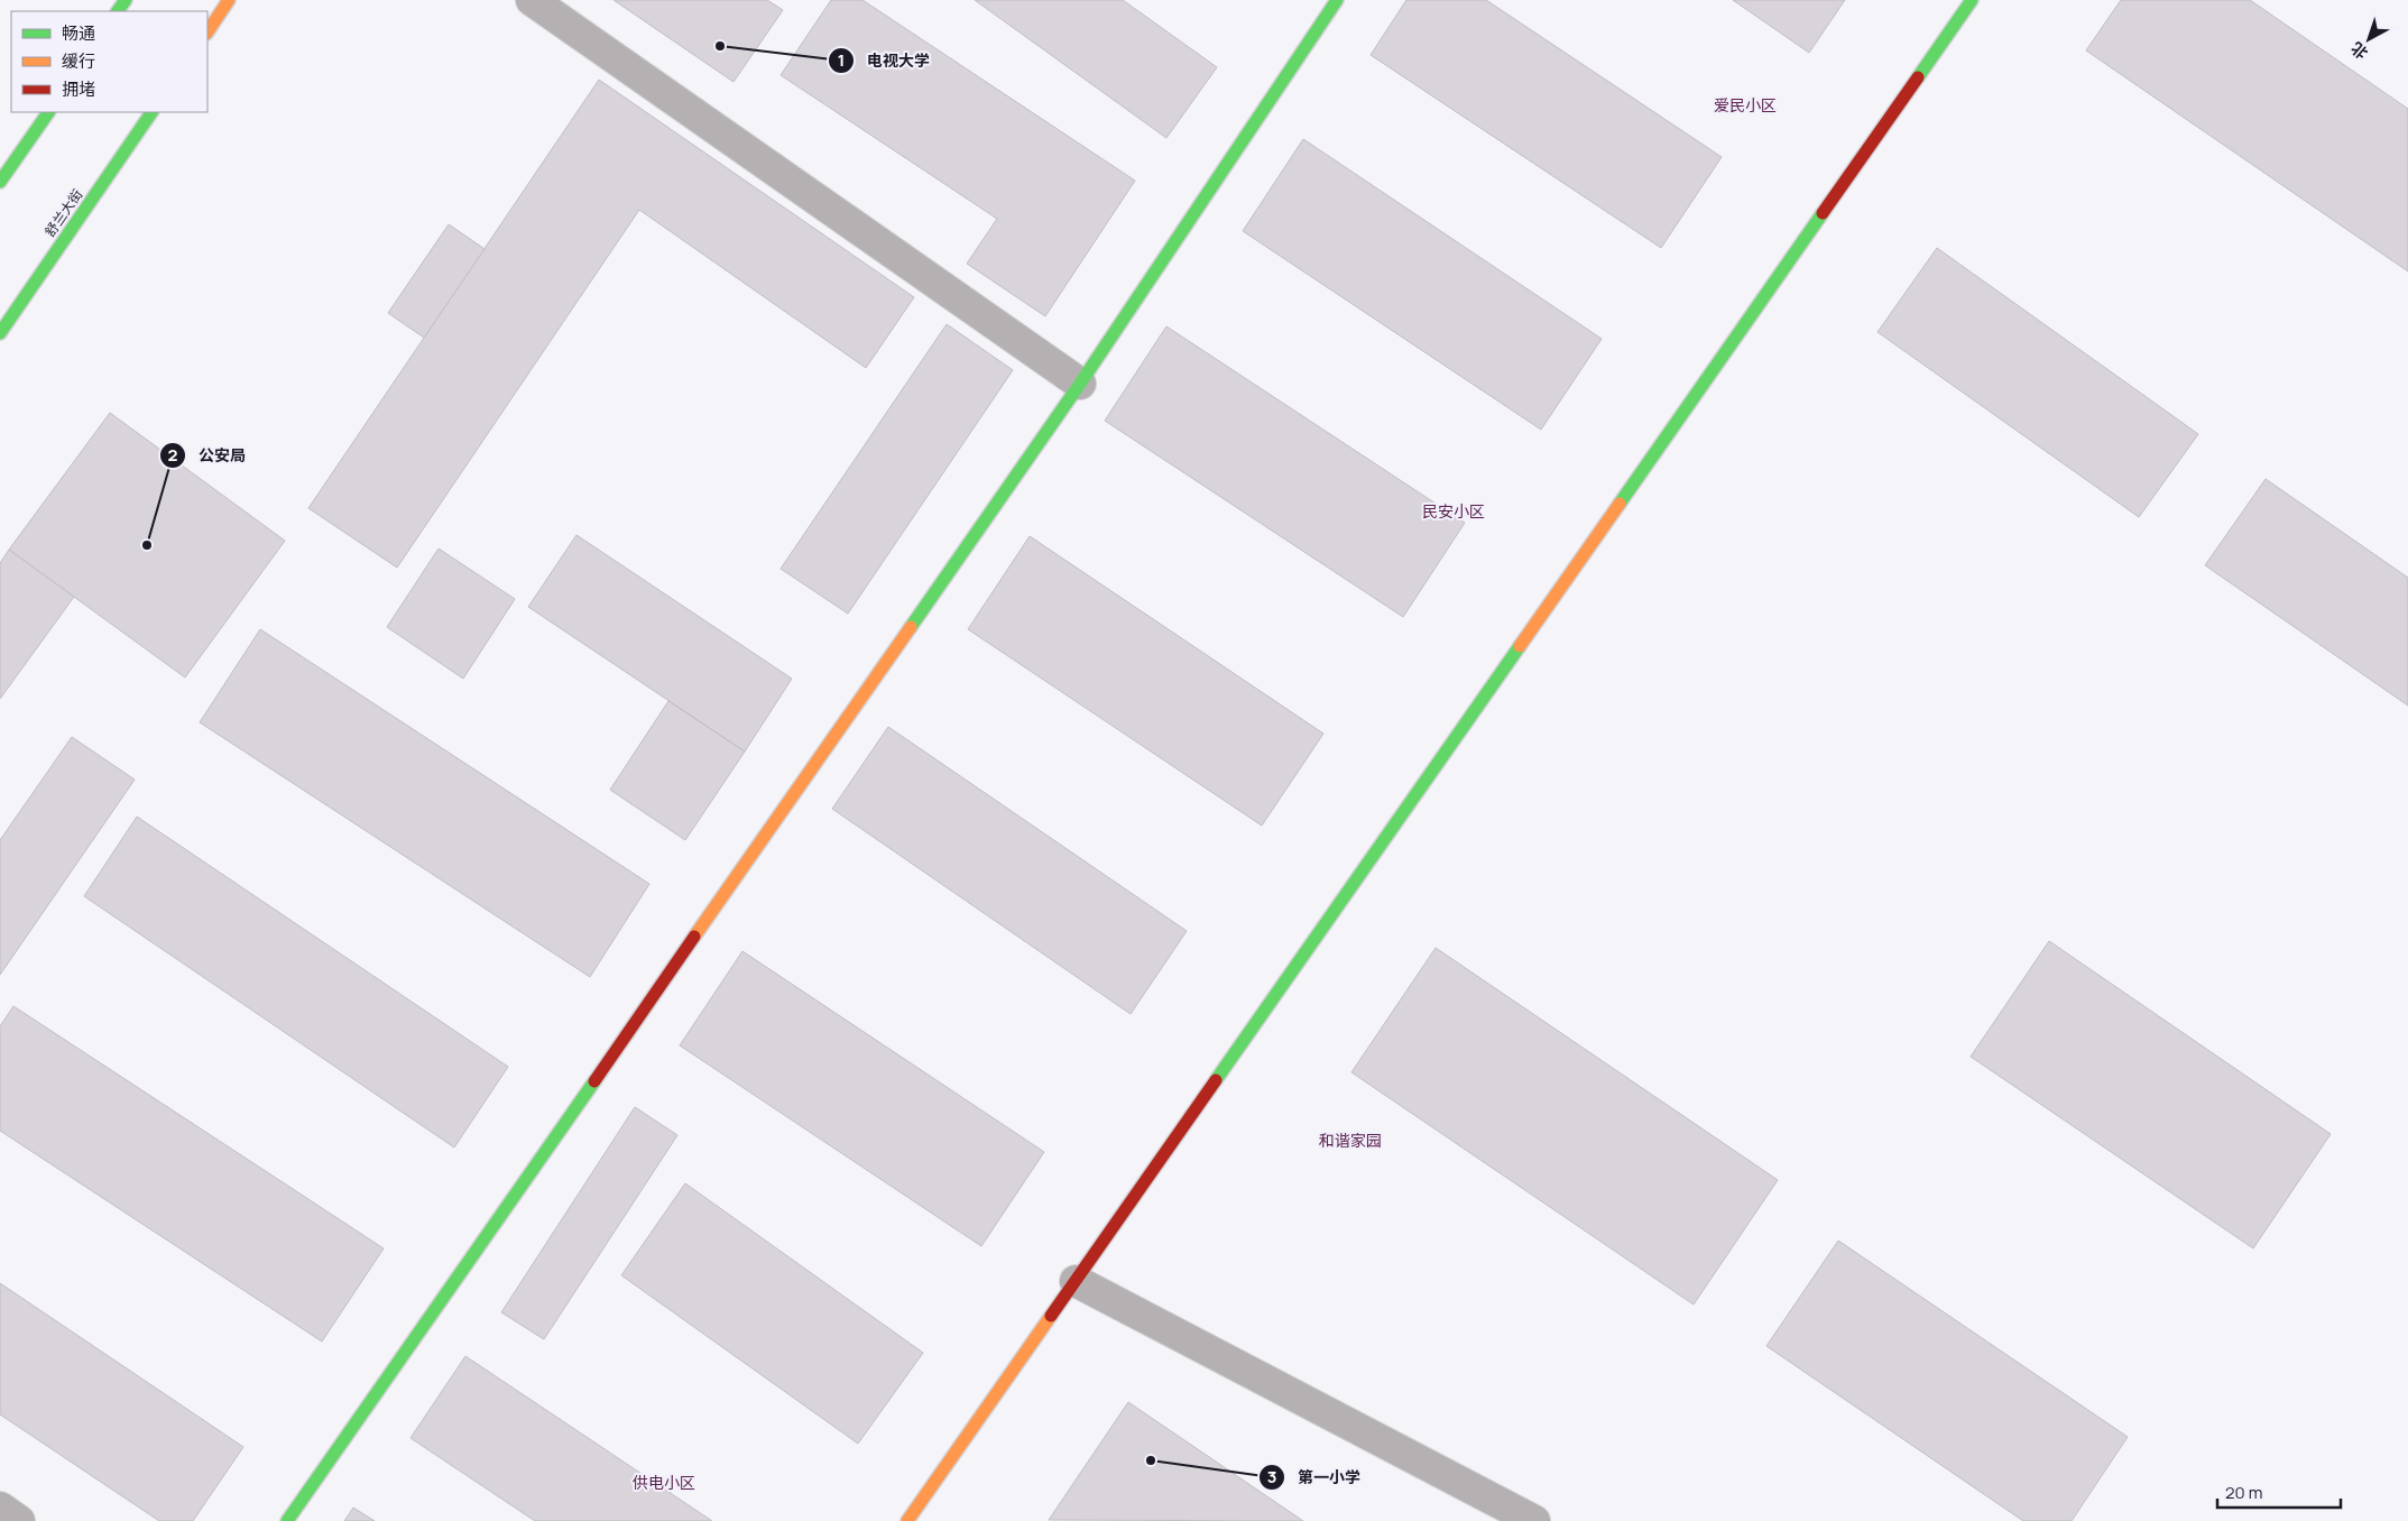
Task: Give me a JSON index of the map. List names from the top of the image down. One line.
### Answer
{"streets":{"street":["舒兰大街"]},"districts":["爱民小区","民安小区","和谐家园","供电小区"],"places":["电视大学","公安局","第一小学"],"legend":["畅通","缓行","拥堵"],"scale_bar":"20 m","north":"bottom left"}
